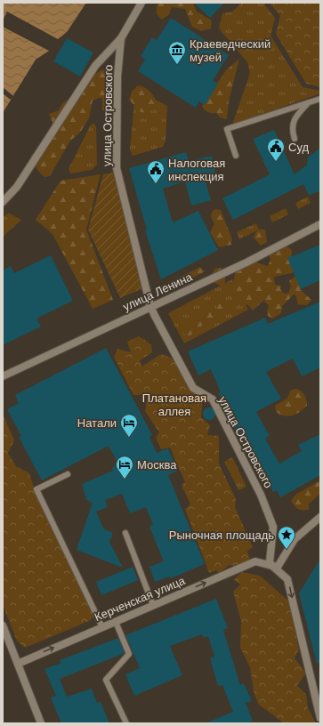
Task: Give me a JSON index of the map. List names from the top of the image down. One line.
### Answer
{"streets":{"street":["улица Островского","улица Ленина","Керченская улица"]},"crossings":[["улица Островского","улица Ленина"],["улица Островского","Керченская улица"]],"one_way":["Керченская улица"],"parks":["Платановая аллея"],"places":{"museum":["Краеведческий музей"],"public building":["Суд","Налоговая инспекция"],"hotel":["Натали","Москва"],"place":["Рыночная площадь"]}}
